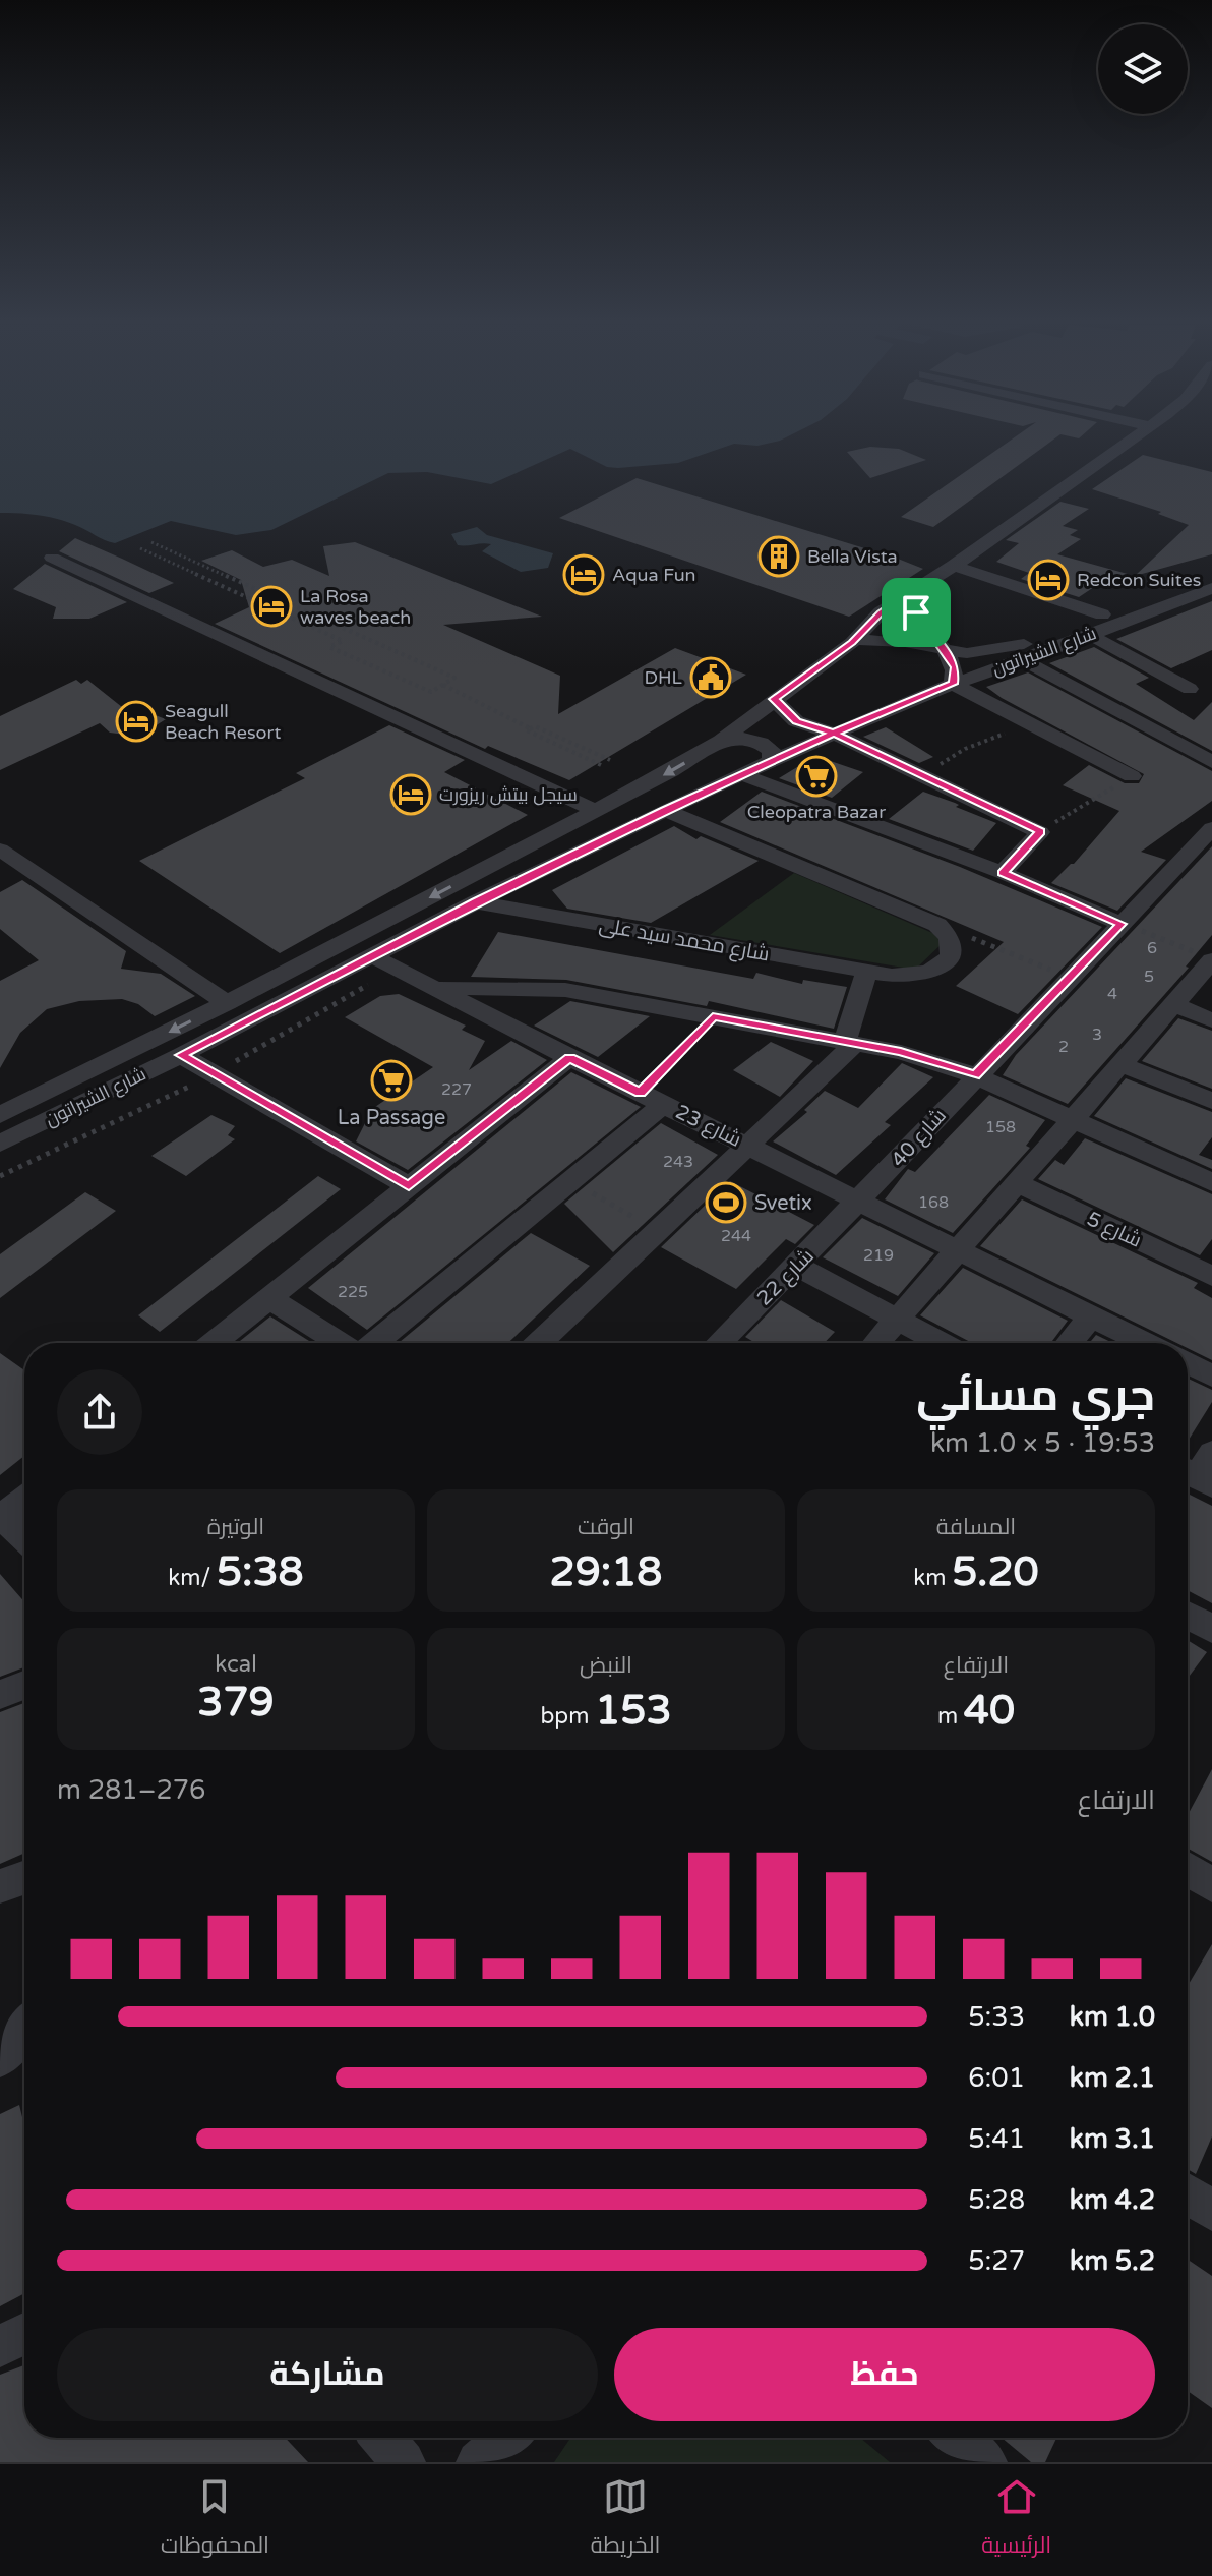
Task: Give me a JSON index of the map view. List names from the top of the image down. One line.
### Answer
{"streets":{"street":["شارع الشيراتون","شارع محمد سيد على","شارع 23","شارع 40","شارع 5","شارع 22"]},"crossings":[["شارع الشيراتون","شارع محمد سيد على"],["شارع الشيراتون","شارع 23"],["شارع 23","شارع 40"],["شارع 23","شارع 22"],["شارع 40","شارع 22"]],"places":{"building":["Bella Vista"],"hotel":["Aqua Fun","Redcon Suites","La Rosa waves beach","Seagull Beach Resort","سيجل بيتش ريزورت"],"public building":["DHL"],"supermarket":["Cleopatra Bazar","La Passage"],"sports":["Svetix"]},"house_numbers":["6","5","4","3","2","227","158","243","168","244","219","225"],"page":{"heading":["جري مسائي","19:53 · 5 × 1.0 km"],"stats":[["المسافة","5.20 km"],["الوقت","29:18"],["الوتيرة","5:38 /km"],["الارتفاع","40 m"],["النبض","153 bpm"],["kcal","379"]],"chart":["الارتفاع","276–281 m"],"list":[{"name":"1.0 km","note":"5:33"},{"name":"2.1 km","note":"6:01"},{"name":"3.1 km","note":"5:41"},{"name":"4.2 km","note":"5:28"},{"name":"5.2 km","note":"5:27"}],"buttons":["حفظ","مشاركة"],"tabs":["الرئيسية","الخريطة","المحفوظات"]}}
